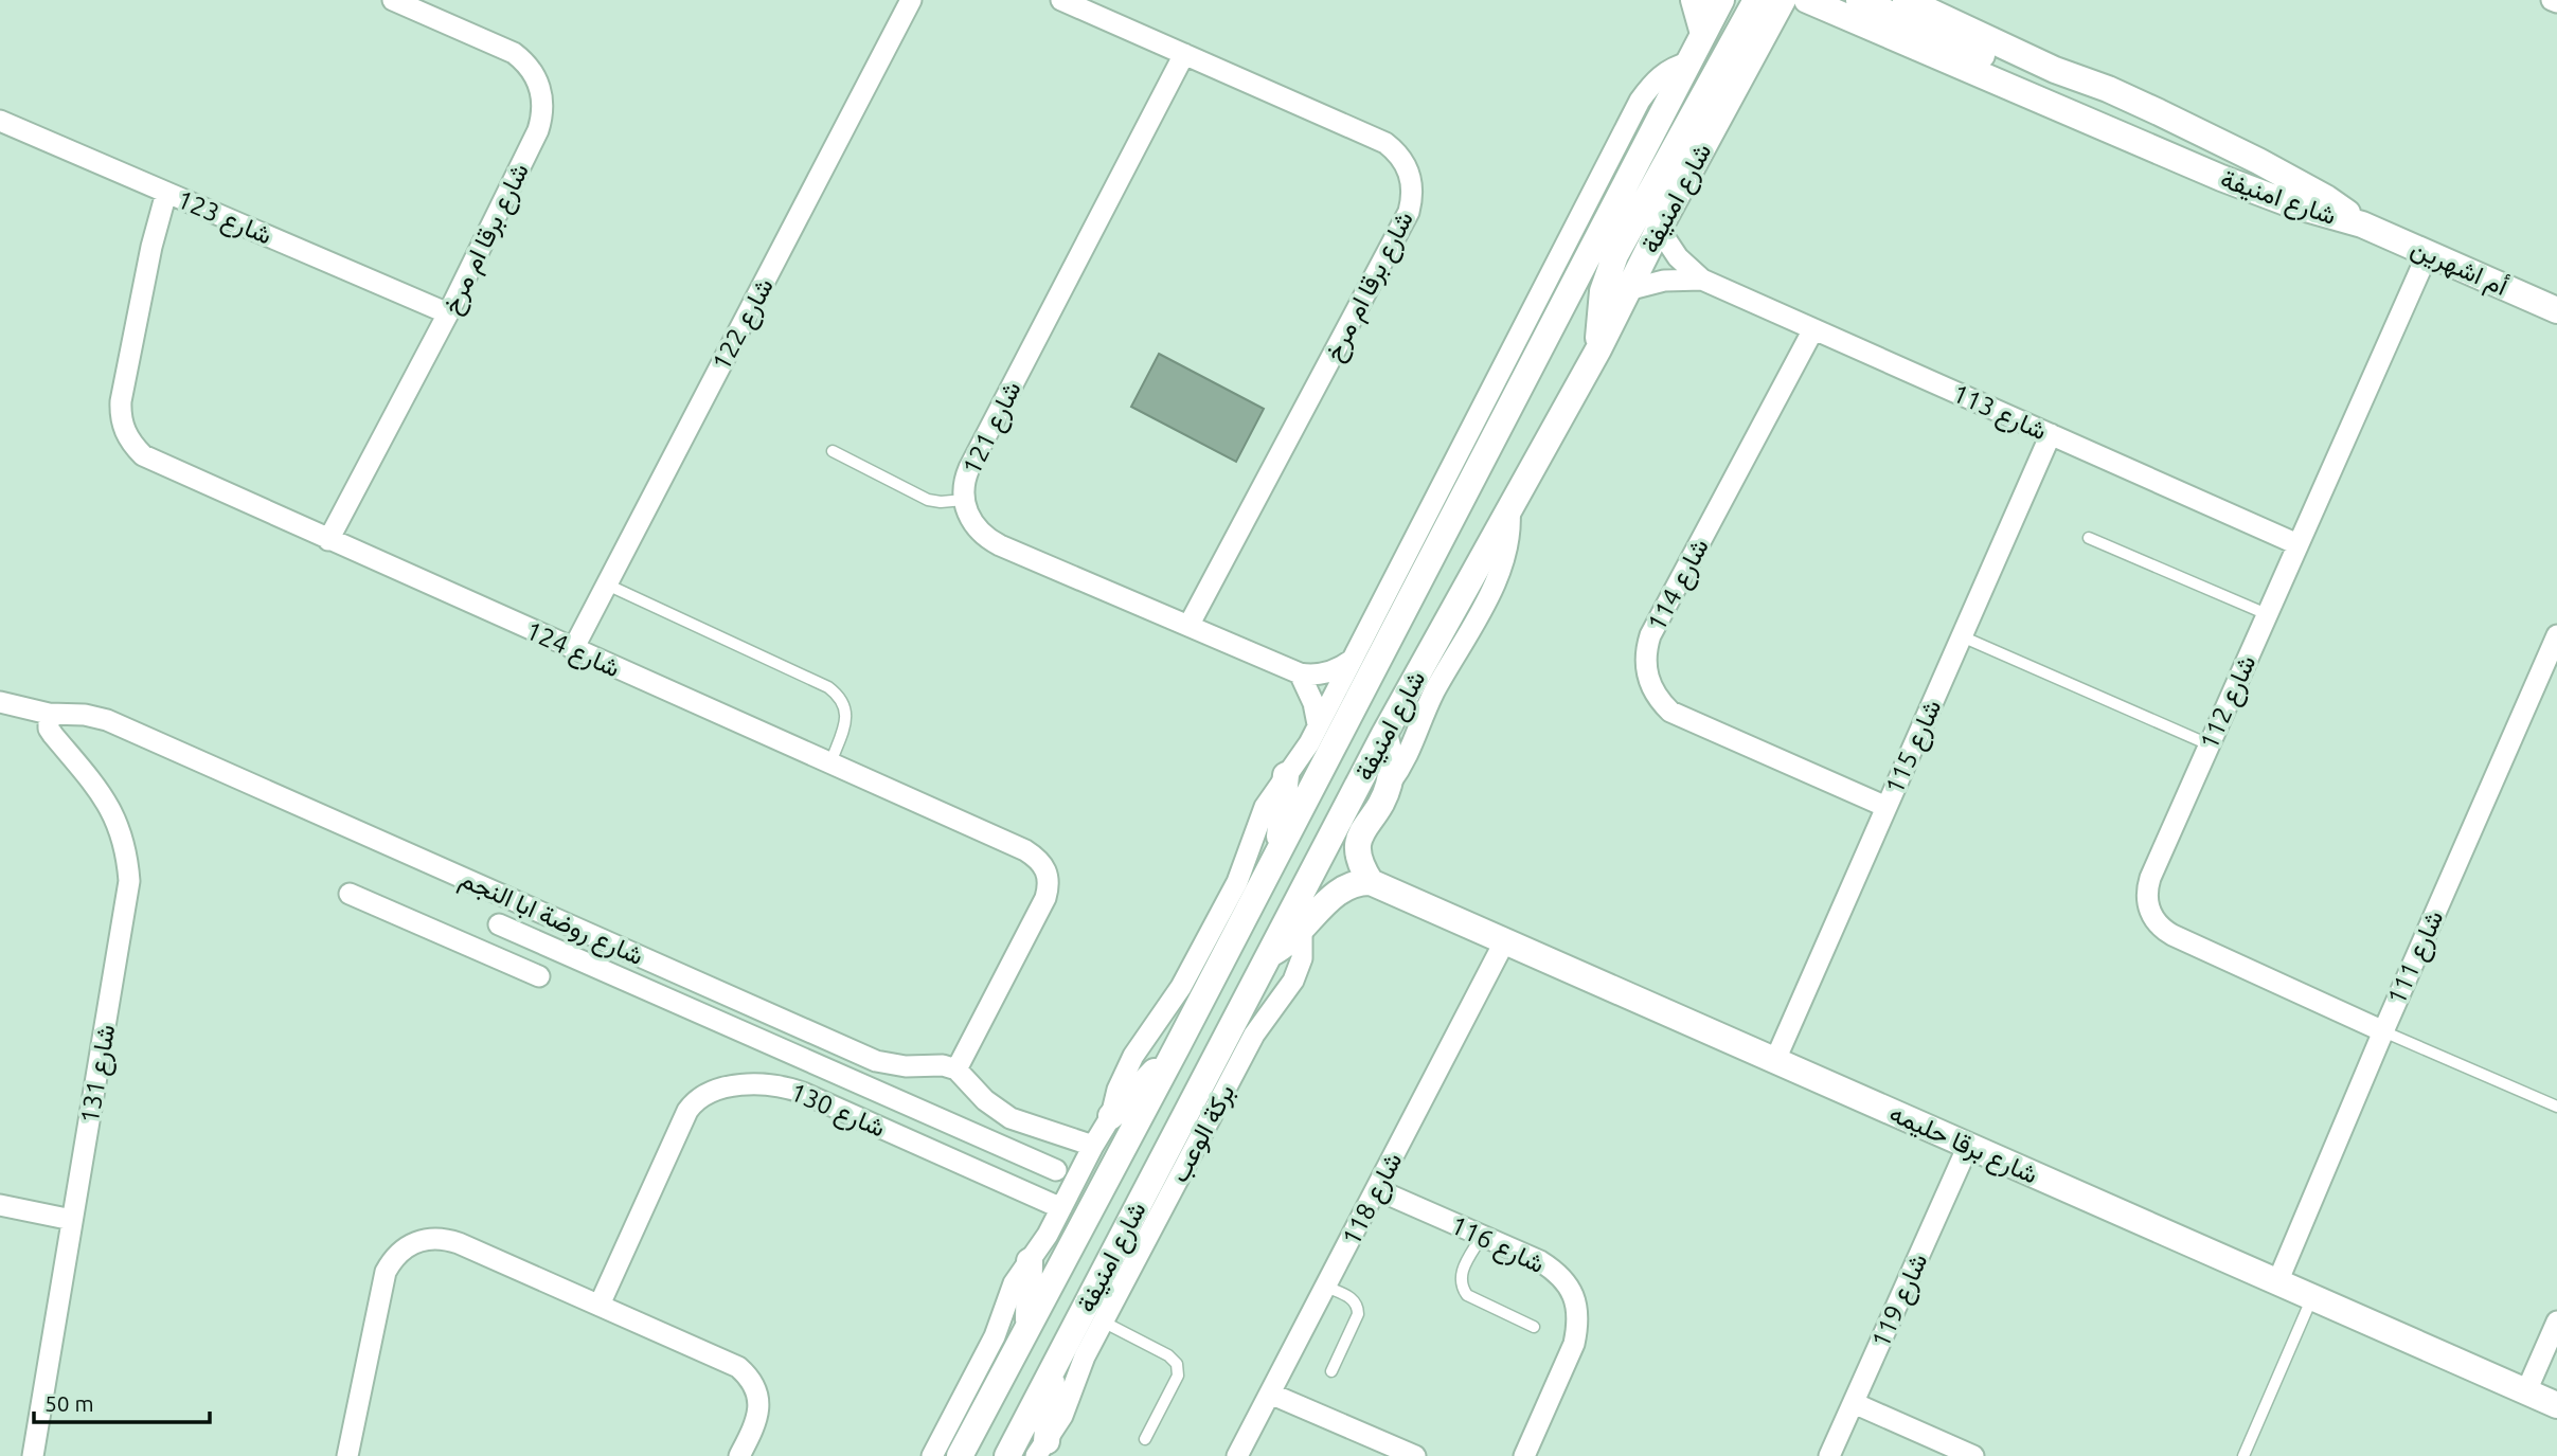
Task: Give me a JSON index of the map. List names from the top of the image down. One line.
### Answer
{"streets":{"street":["شارع امنيفة","شارع 123","شارع برقا ام مرخ","أم اشهرين","شارع 122","شارع 113","شارع 121","شارع 114","شارع 124","شارع 112","شارع 115","شارع روضة ابا النجم","شارع 111","شارع 131","شارع 130","بركة الوعب","شارع برقا حليمه","شارع 118","شارع 116","شارع 119"]},"crossings":[["شارع امنيفة","أم اشهرين"],["شارع امنيفة","شارع 113"],["شارع 123","شارع برقا ام مرخ"],["شارع 123","شارع 124"],["شارع برقا ام مرخ","شارع 121"],["شارع برقا ام مرخ","شارع 124"],["أم اشهرين","شارع 112"],["شارع 122","شارع 124"],["شارع 113","شارع 114"],["شارع 113","شارع 112"],["شارع 113","شارع 115"],["شارع 114","شارع 115"],["شارع 124","شارع روضة ابا النجم"],["شارع 112","شارع 111"],["شارع 115","شارع برقا حليمه"],["شارع روضة ابا النجم","شارع 131"],["شارع 111","شارع برقا حليمه"],["شارع برقا حليمه","شارع 118"],["شارع برقا حليمه","شارع 119"],["شارع 118","شارع 116"]],"scale_bar":"50 m"}
